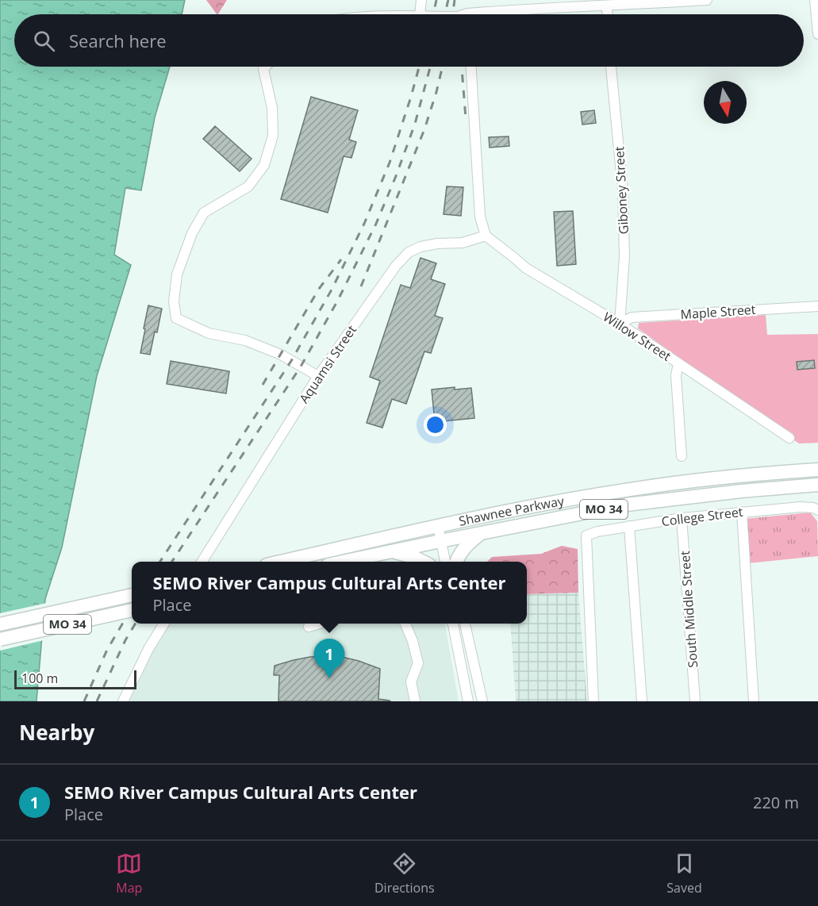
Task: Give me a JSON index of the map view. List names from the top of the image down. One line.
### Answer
{"streets":{"highway":["MO 34","Shawnee Parkway"],"street":["Giboney Street","Maple Street","Willow Street","Aquamsi Street","College Street","South Middle Street"]},"crossings":[["Giboney Street","Maple Street"],["Giboney Street","Willow Street"],["Maple Street","Willow Street"],["Willow Street","Aquamsi Street"],["College Street","South Middle Street"]],"scale_bar":"100 m","north":"bottom","page":{"search":"Search here","popup":["SEMO River Campus Cultural Arts Center","Place"],"pins":"1","scale":"100 m","heading":"Nearby","list":[{"mark":"1","name":"SEMO River Campus Cultural Arts Center","note":"Place","value":"220 m"}],"nav":["Map","Directions","Saved"]}}
